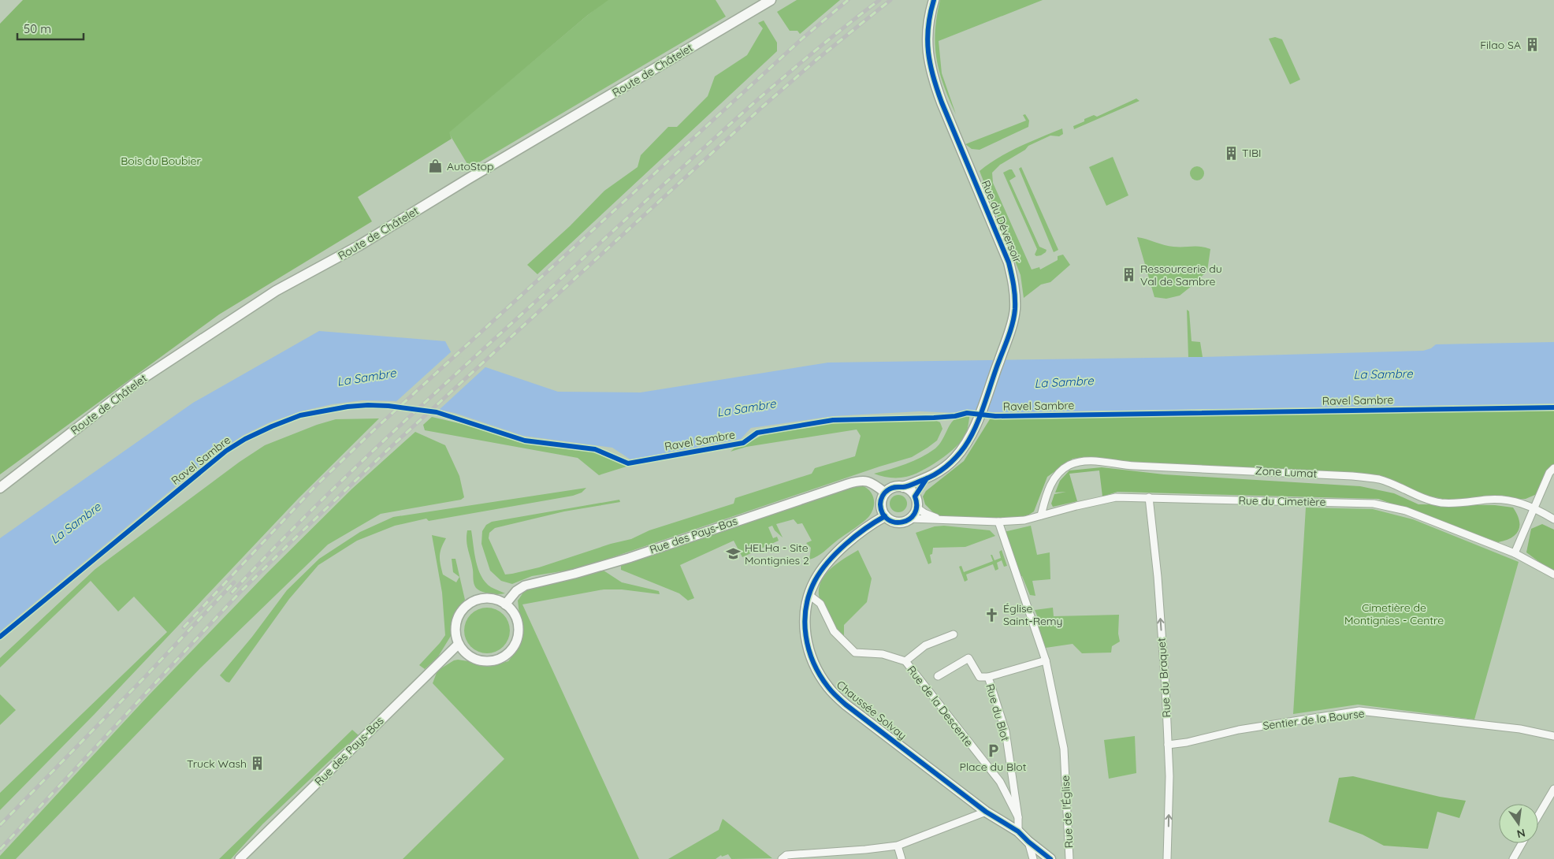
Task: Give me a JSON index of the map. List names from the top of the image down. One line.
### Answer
{"streets":{"main road":["Route de Châtelet","Rue du Déversoir","Chaussée Solvay"],"street":["Zone Lumat","Rue du Cimetière","Rue des Pays-Bas","Rue du Braquet","Rue de la Descente","Rue du Blot","Sentier de la Bourse","Rue de l'Église"],"cycle path":["Ravel Sambre"]},"crossings":[["Rue du Déversoir","Rue des Pays-Bas"],["Rue du Déversoir","Chaussée Solvay"],["Zone Lumat","Rue du Cimetière"],["Rue du Cimetière","Rue du Braquet"],["Rue du Cimetière","Rue de l'Église"],["Rue des Pays-Bas","Chaussée Solvay"],["Rue du Braquet","Sentier de la Bourse"],["Rue de la Descente","Chaussée Solvay"],["Rue de la Descente","Rue du Blot"],["Chaussée Solvay","Rue du Blot"],["Rue du Blot","Rue de l'Église"]],"one_way":["Rue du Braquet"],"water":["La Sambre"],"parks":["Bois du Boubier","Cimetière de Montignies - Centre"],"places":{"building":["Filao SA","TIBI","Ressourcerie du Val de Sambre","Truck Wash"],"shop":["AutoStop"],"school or university":["HELHa - Site Montignies 2"],"church":["Église Saint-Remy"],"parking":["Place du Blot"]},"scale_bar":"50 m","north":"bottom"}
